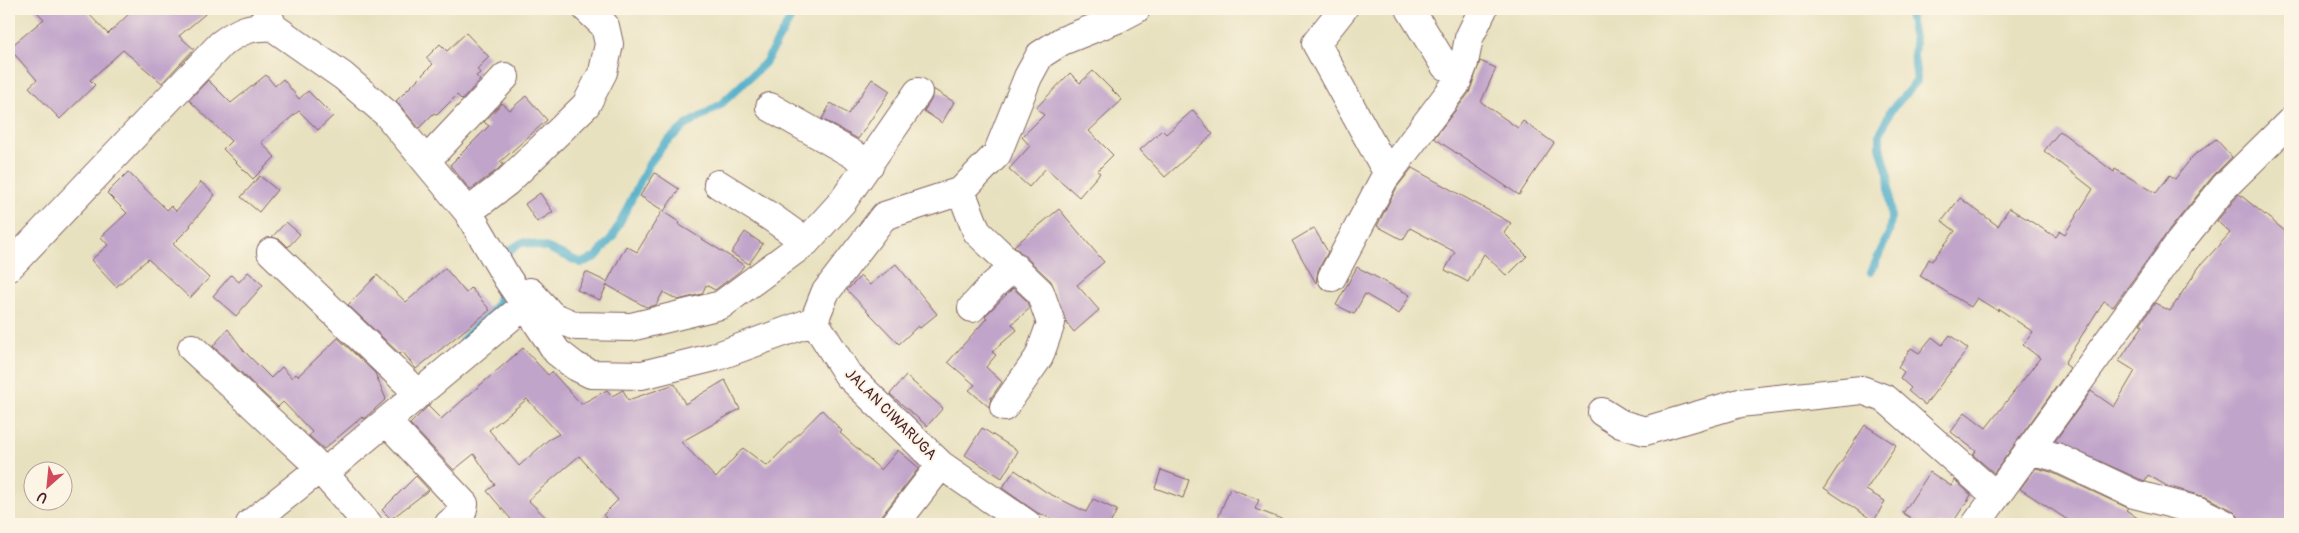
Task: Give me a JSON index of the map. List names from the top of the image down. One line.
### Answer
{"streets":{"street":["JALAN CIWARUGA"]},"north":"bottom left"}
